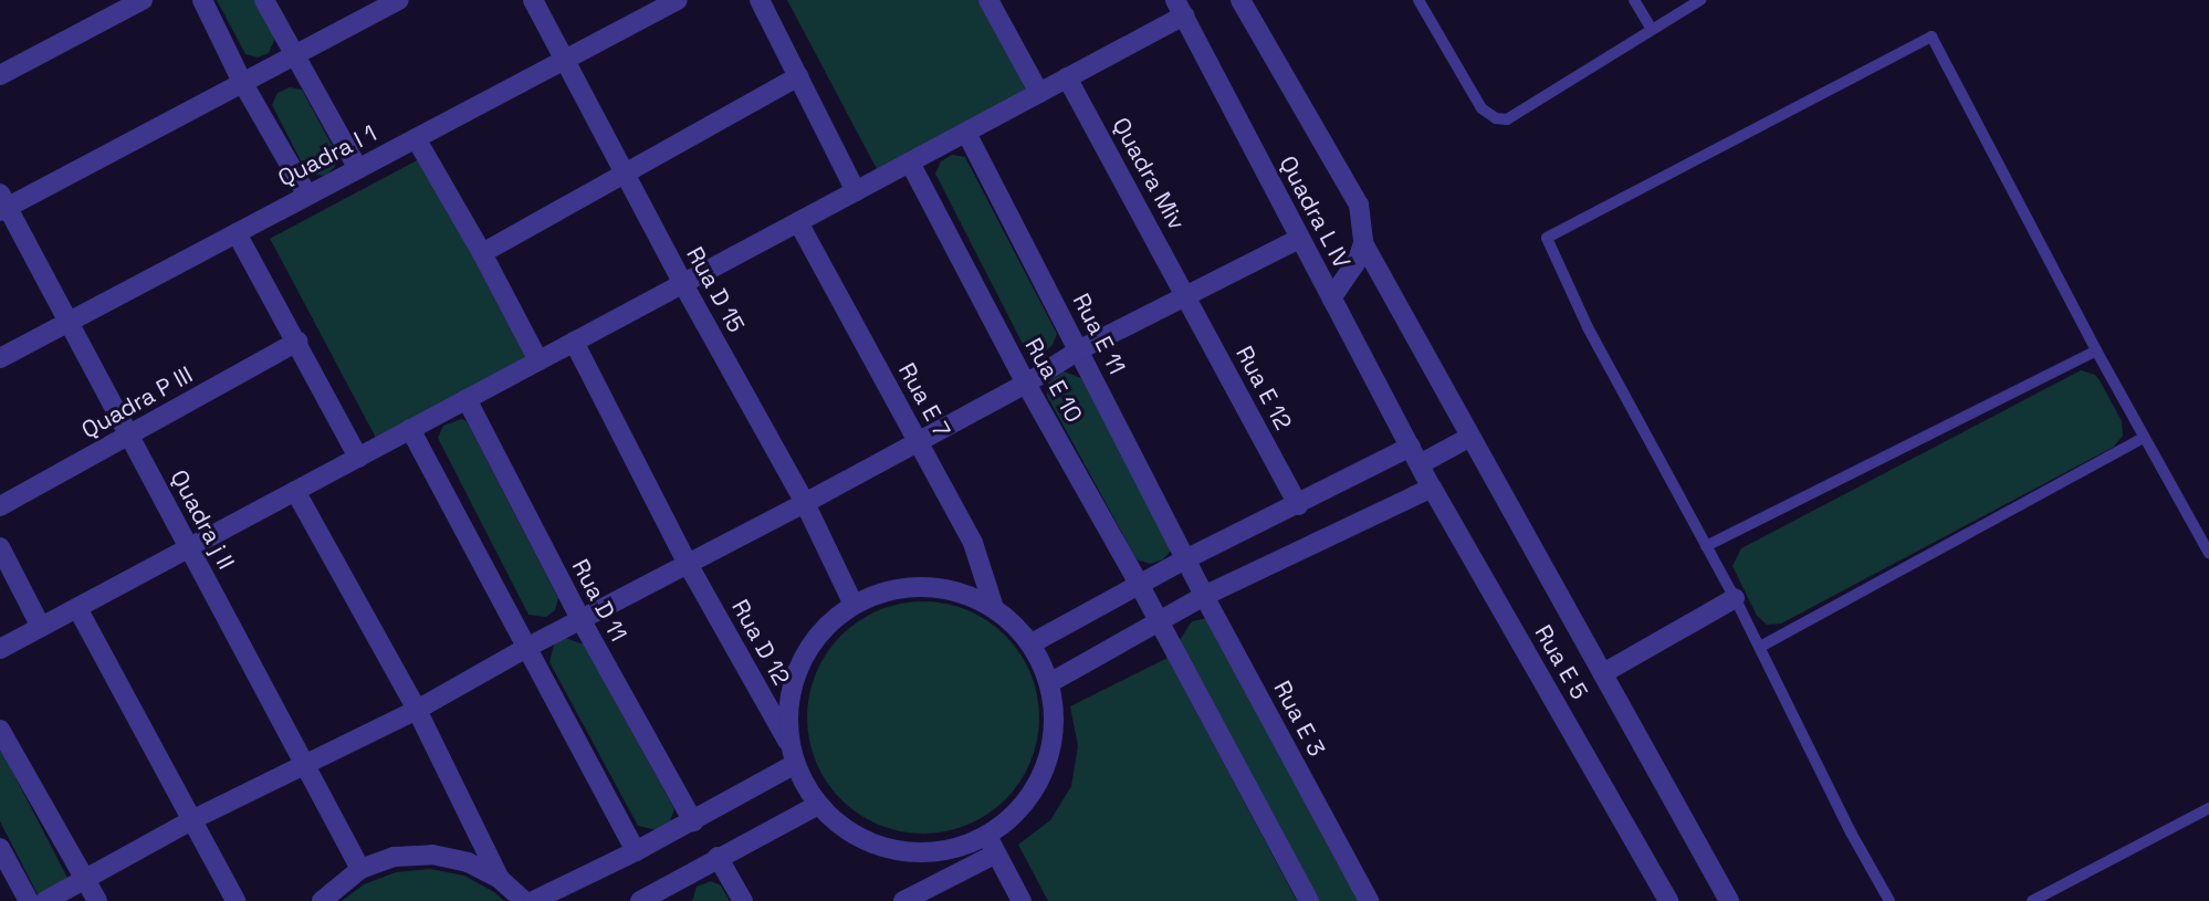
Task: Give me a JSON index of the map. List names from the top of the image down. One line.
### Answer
{"streets":{"street":["Quadra I 1","Quadra Miv","Quadra L IV","Rua D 15","Rua E 11","Rua E 10","Rua E 12","Rua E 7","Quadra P III","Quadra j II","Rua D 11","Rua D 12","Rua E 5","Rua E 3"]},"crossings":[["Quadra I 1","Rua D 15"],["Quadra I 1","Quadra j II"],["Quadra Miv","Rua E 12"],["Quadra L IV","Rua E 5"],["Rua D 15","Rua E 7"],["Rua D 15","Rua D 12"],["Rua E 11","Rua E 3"],["Rua E 7","Rua D 12"],["Quadra P III","Quadra j II"]]}
